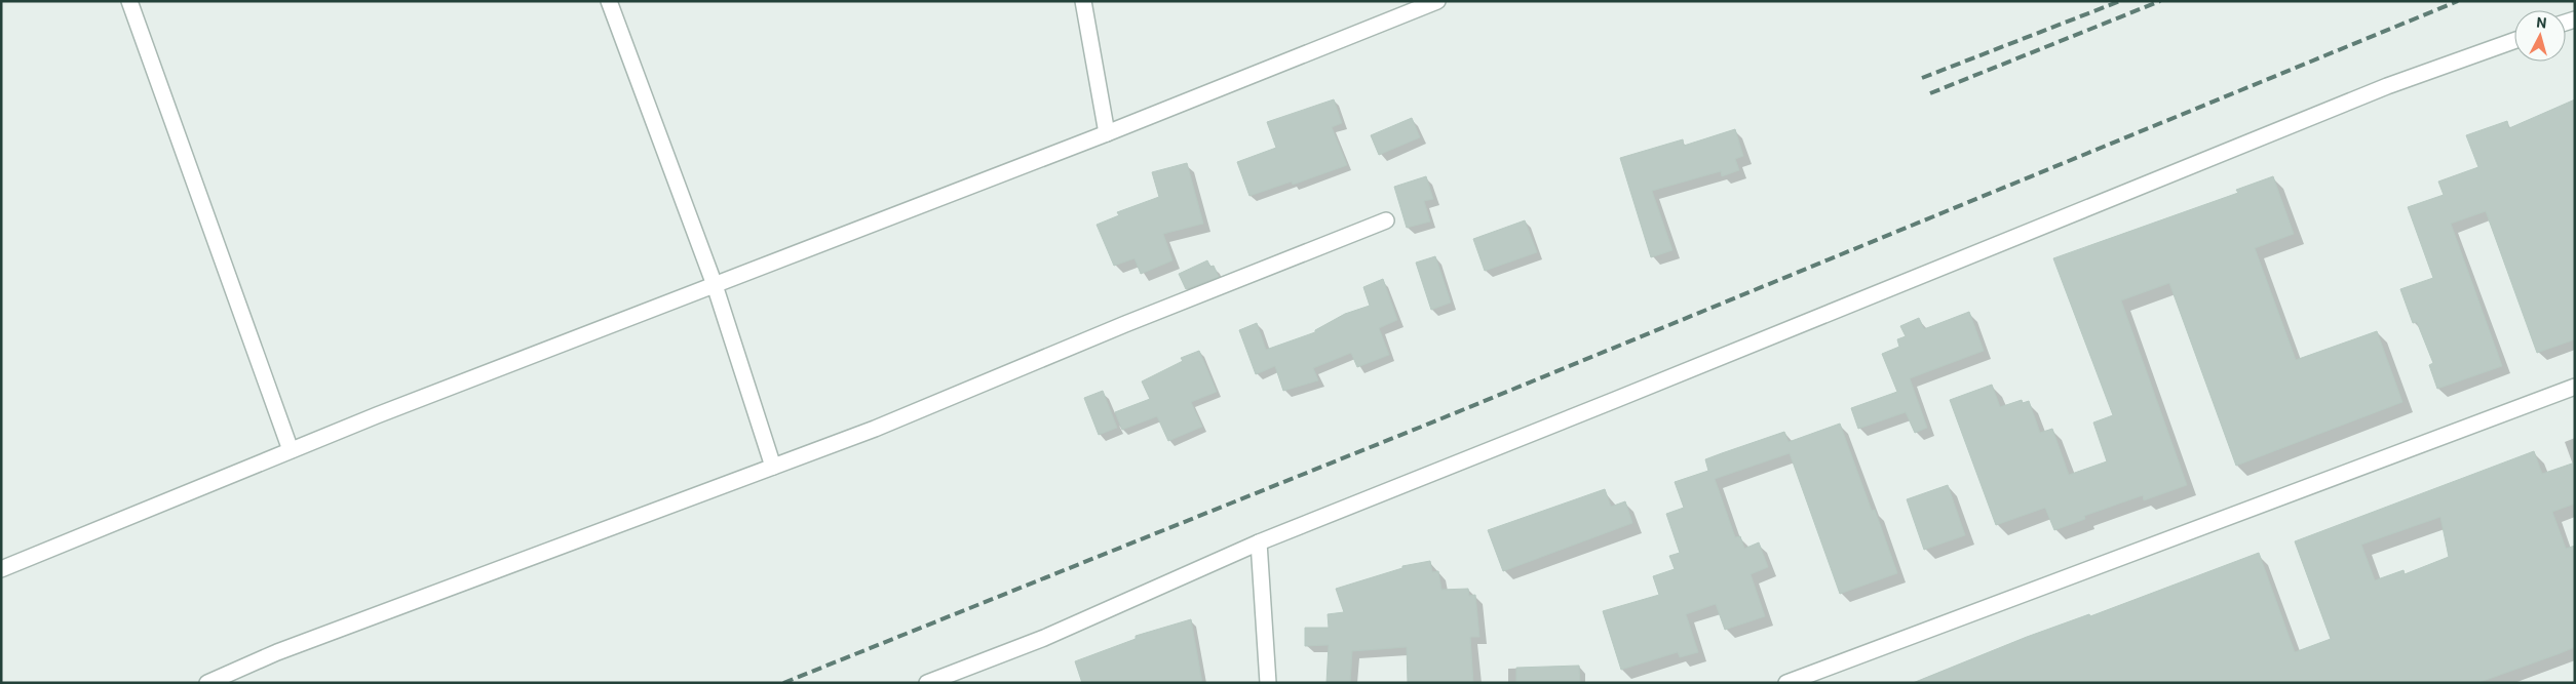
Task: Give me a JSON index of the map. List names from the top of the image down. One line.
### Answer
{"north":"top"}
